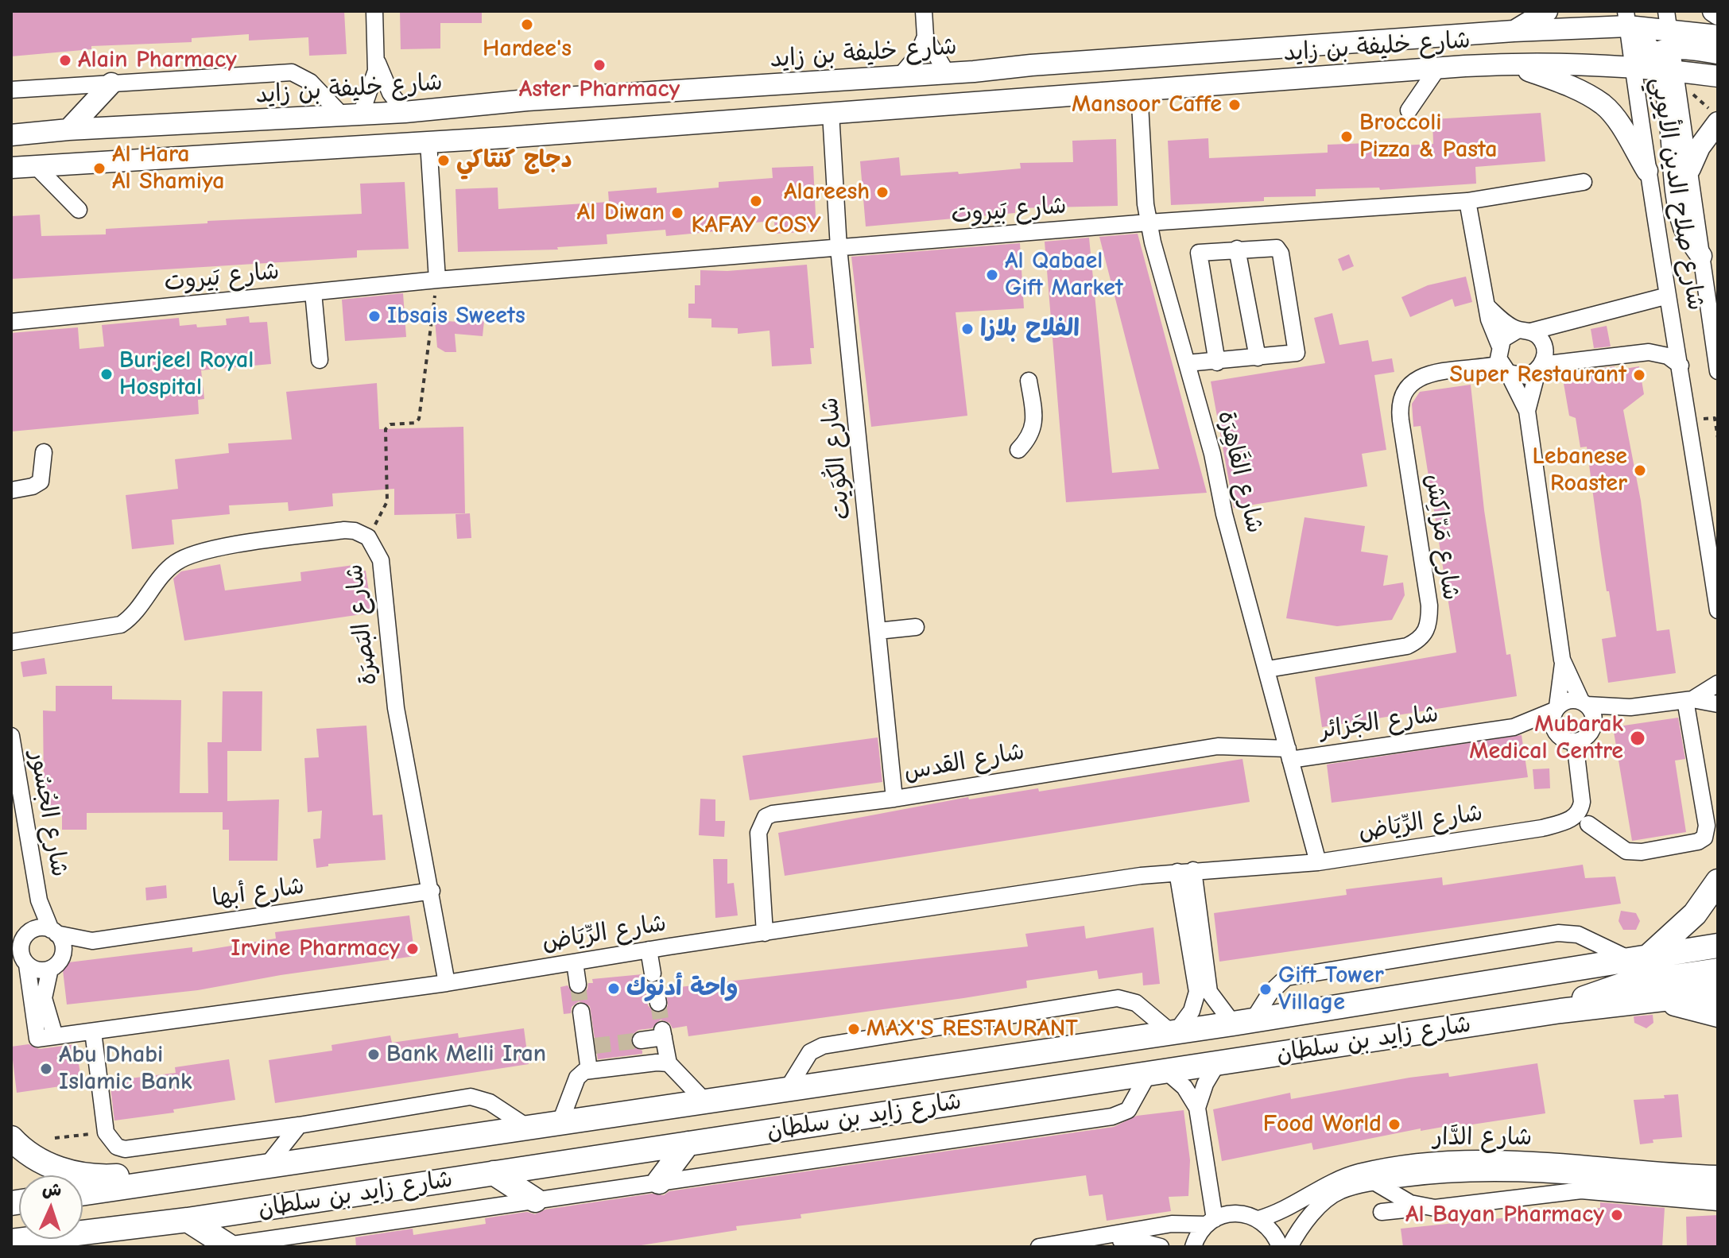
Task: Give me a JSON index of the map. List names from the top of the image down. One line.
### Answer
{"streets":{"highway":["شارع زايد بن سلطان"],"main road":["شارع خليفة بن زايد"],"street":["شارع صلاح الدين الأيوبي","شارع بَيروت","شارع الكُوَيت","شارع القَاهِرَة","شارع مَرّاكِش","شارع البَصرَة","شارع الجَزائر","شارع القدس","شارع الجُسُور","شارع الرِّيَاض","شارع أبها","شارع الدَّار"]},"crossings":[["شارع خليفة بن زايد","شارع صلاح الدين الأيوبي"],["شارع خليفة بن زايد","شارع الكُوَيت"],["شارع خليفة بن زايد","شارع القَاهِرَة"],["شارع بَيروت","شارع الكُوَيت"],["شارع بَيروت","شارع القَاهِرَة"],["شارع الكُوَيت","شارع القدس"],["شارع القَاهِرَة","شارع مَرّاكِش"],["شارع القَاهِرَة","شارع الجَزائر"],["شارع القَاهِرَة","شارع القدس"],["شارع القَاهِرَة","شارع الرِّيَاض"],["شارع البَصرَة","شارع الرِّيَاض"],["شارع البَصرَة","شارع أبها"],["شارع الجَزائر","شارع القدس"],["شارع الجَزائر","شارع الرِّيَاض"],["شارع القدس","شارع الرِّيَاض"],["شارع الجُسُور","شارع الرِّيَاض"],["شارع الجُسُور","شارع أبها"],["شارع الرِّيَاض","شارع أبها"]],"places":["Hardee's","Alain Pharmacy","Aster Pharmacy","Mansoor Caffe","Broccoli Pizza & Pasta","دجاج كنتاكي","Al Hara Al Shamiya","Alareesh","KAFAY COSY","Al Diwan","Al Qabael Gift Market","Ibsais Sweets","الفلاح بلازا","Burjeel Royal Hospital","Super Restaurant","Lebanese Roaster","Mubarak Medical Centre","Irvine Pharmacy","واحة أدنوك","Gift Tower Village","MAX'S RESTAURANT","Bank Melli Iran","Abu Dhabi Islamic Bank","Food World","Al Bayan Pharmacy"],"north":"top"}
